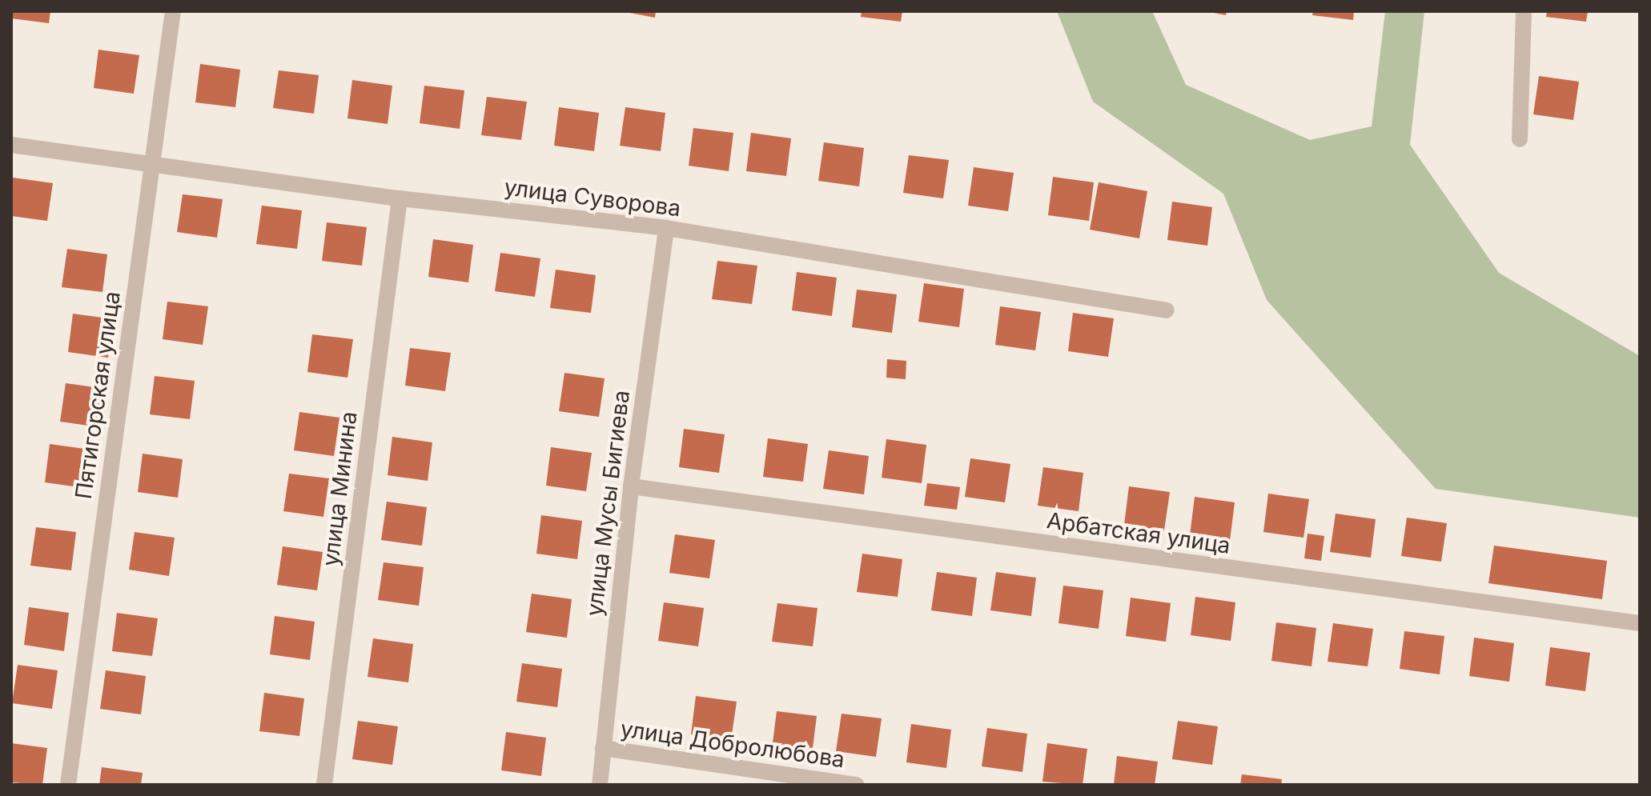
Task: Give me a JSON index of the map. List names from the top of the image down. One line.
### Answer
{"streets":{"street":["улица Суворова","Пятигорская улица","улица Минина","улица Мусы Бигиева","Арбатская улица","улица Добролюбова"]},"crossings":[["улица Суворова","Пятигорская улица"],["улица Суворова","улица Минина"],["улица Суворова","улица Мусы Бигиева"],["улица Мусы Бигиева","Арбатская улица"],["улица Мусы Бигиева","улица Добролюбова"]]}
